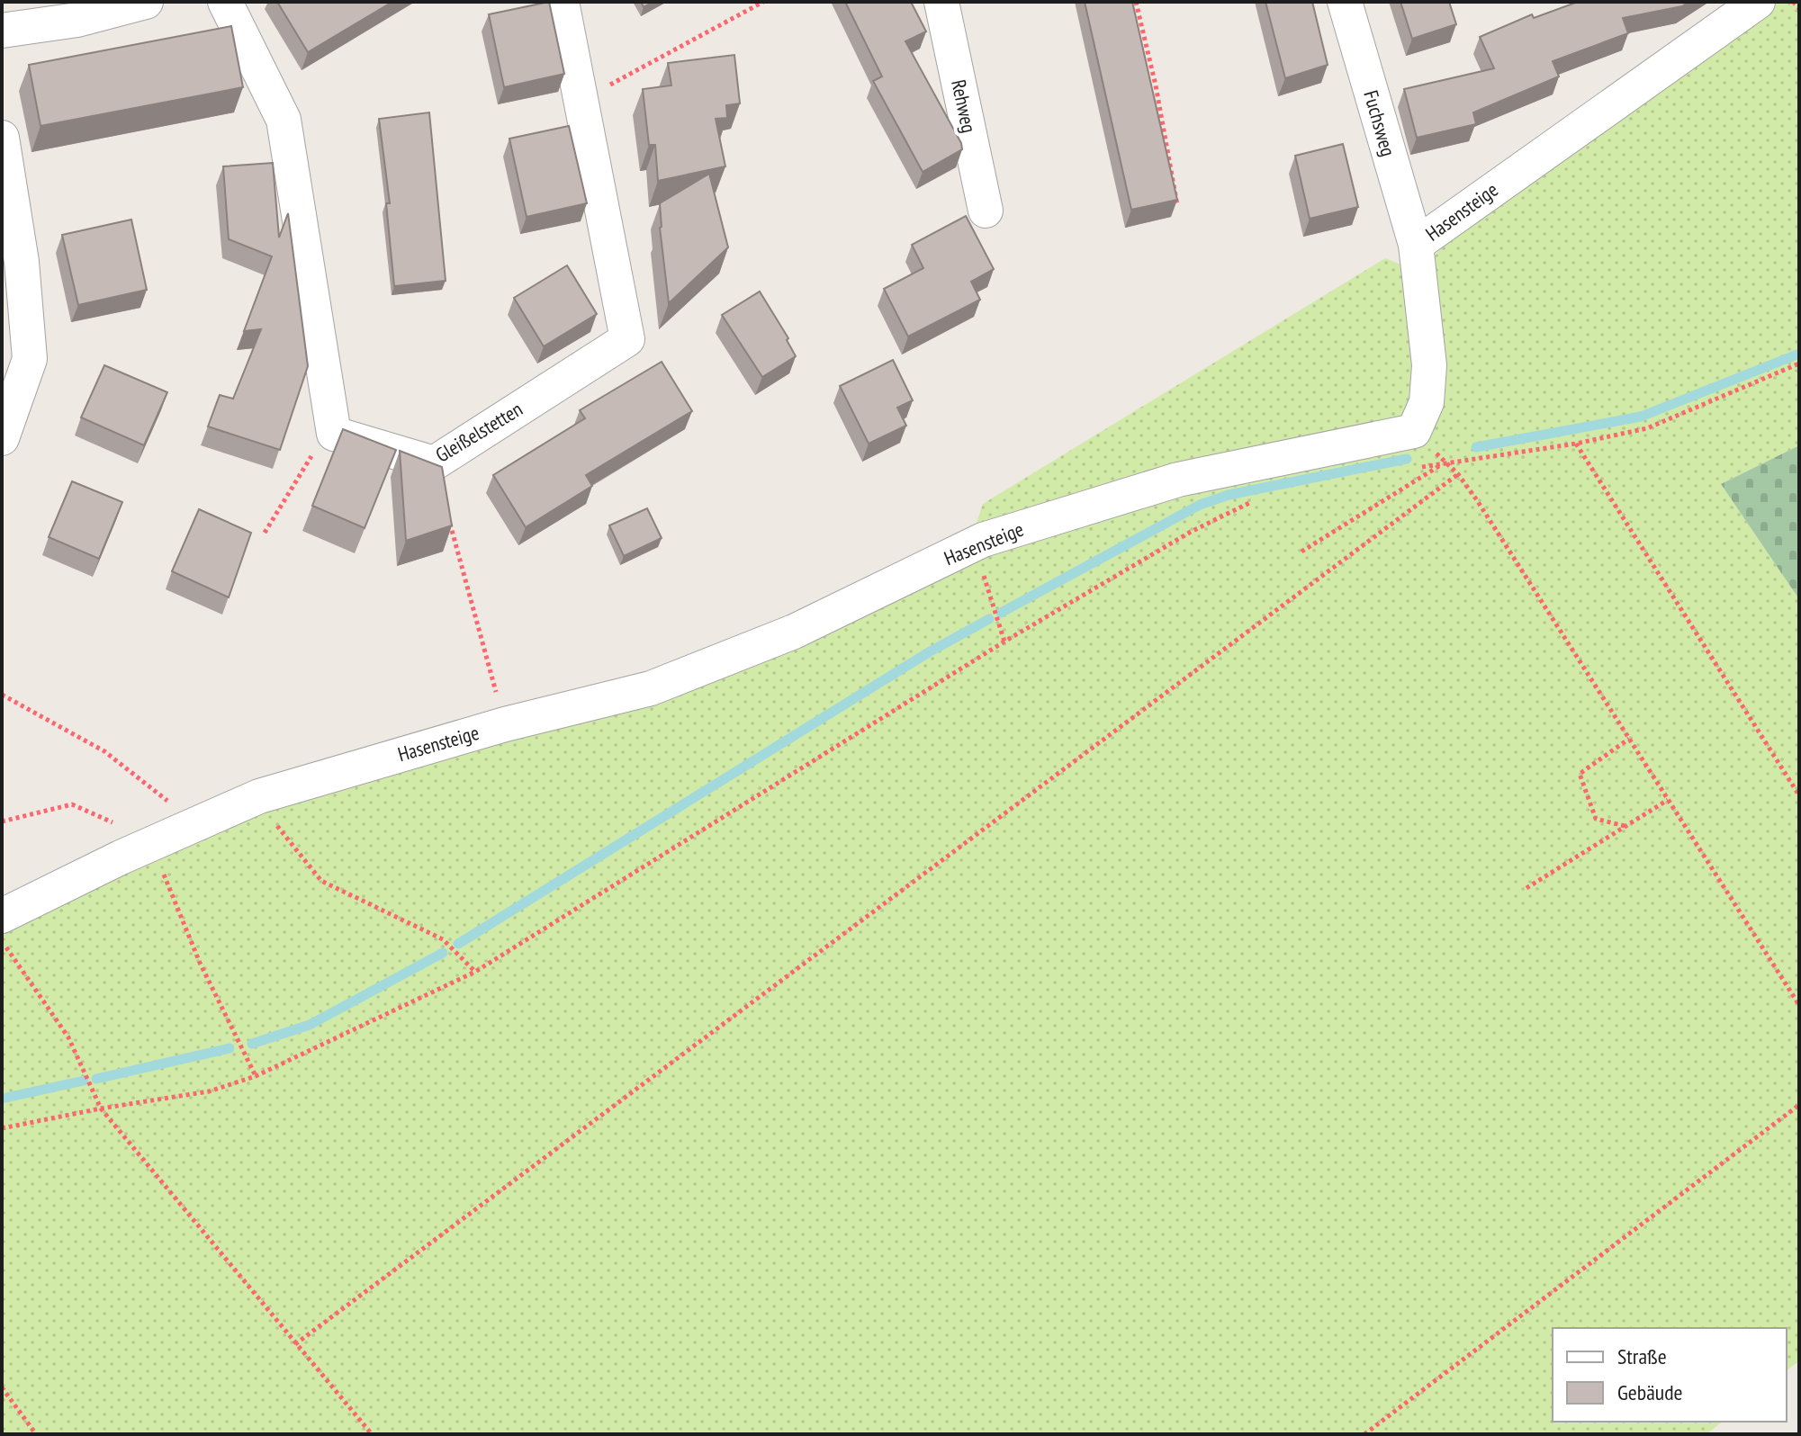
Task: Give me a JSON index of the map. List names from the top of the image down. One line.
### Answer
{"streets":{"street":["Rehweg","Fuchsweg","Hasensteige","Gleißelstetten"]},"crossings":[["Fuchsweg","Hasensteige"]],"legend":["Straße","Gebäude"]}
